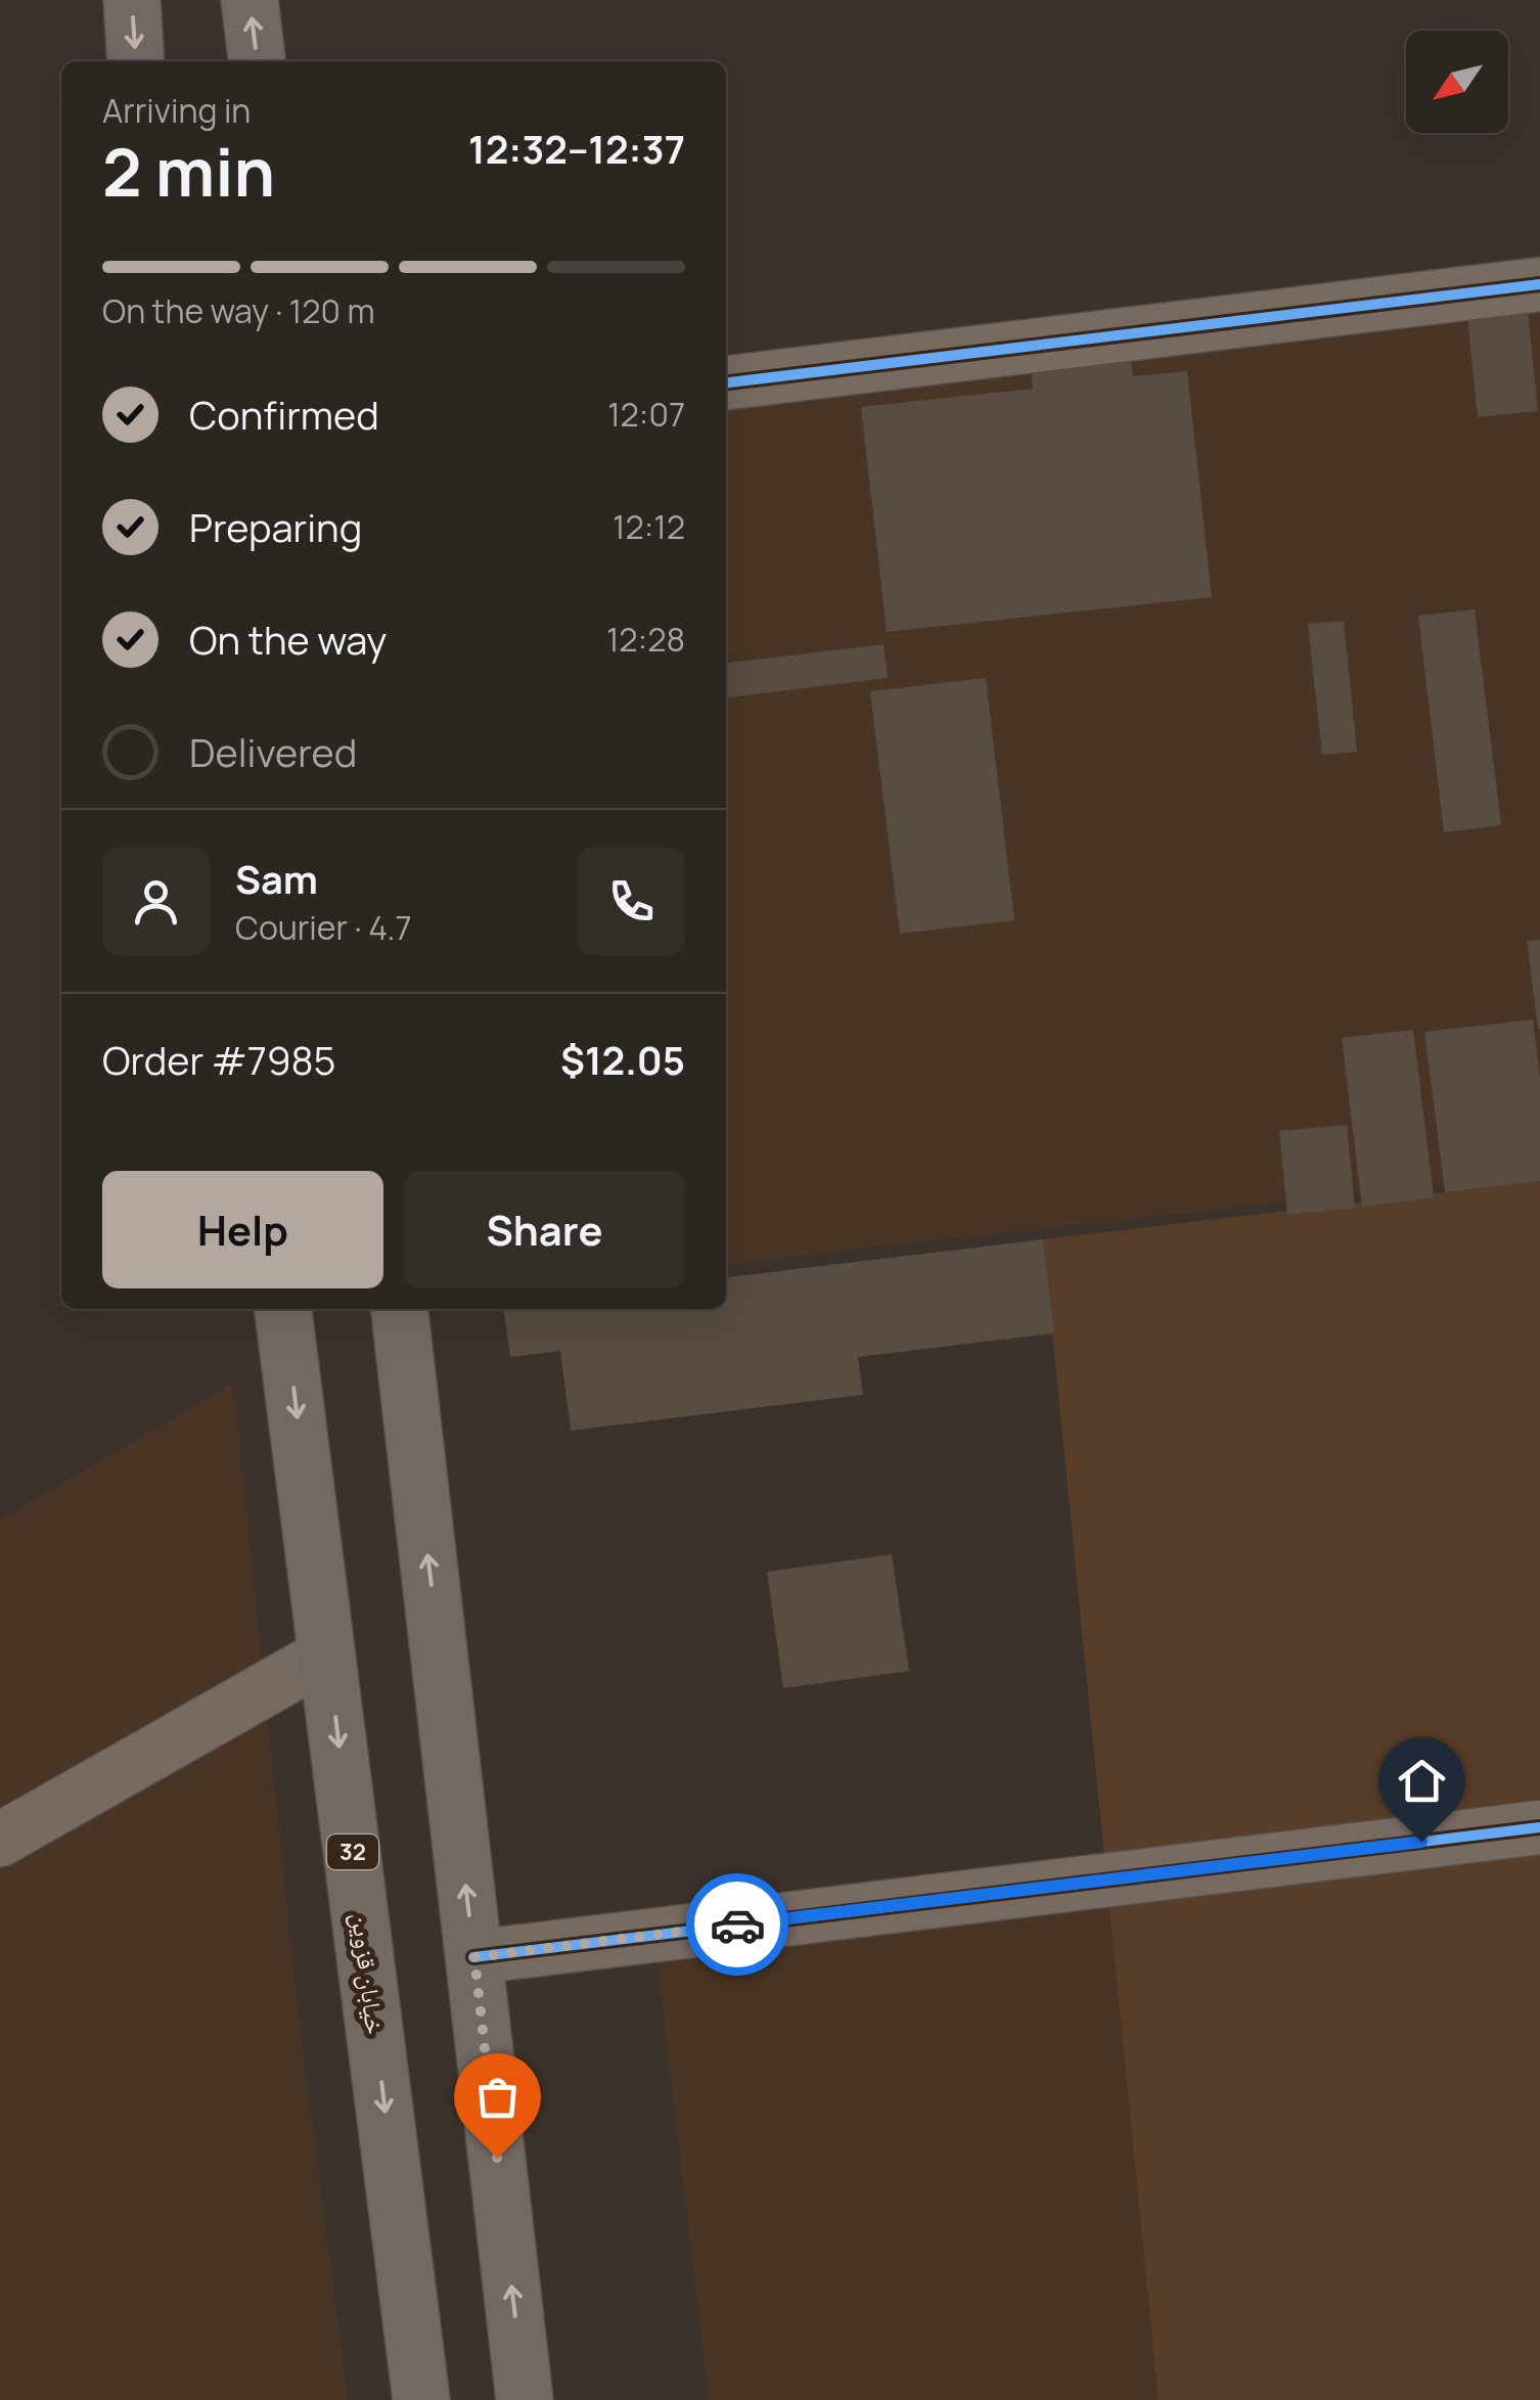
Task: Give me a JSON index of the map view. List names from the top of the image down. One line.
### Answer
{"streets":{"highway":["32","خیابان قزوین"]},"north":"bottom left","page":{"heading":["2 min","Arriving in","12:32–12:37"],"panel":["Sam","Courier · 4.7","Order #7985","$12.05"],"bar":"On the way · 120 m","list":[["Confirmed","12:07"],["Preparing","12:12"],["On the way","12:28"],"Delivered"],"buttons":["Help","Share"]}}
